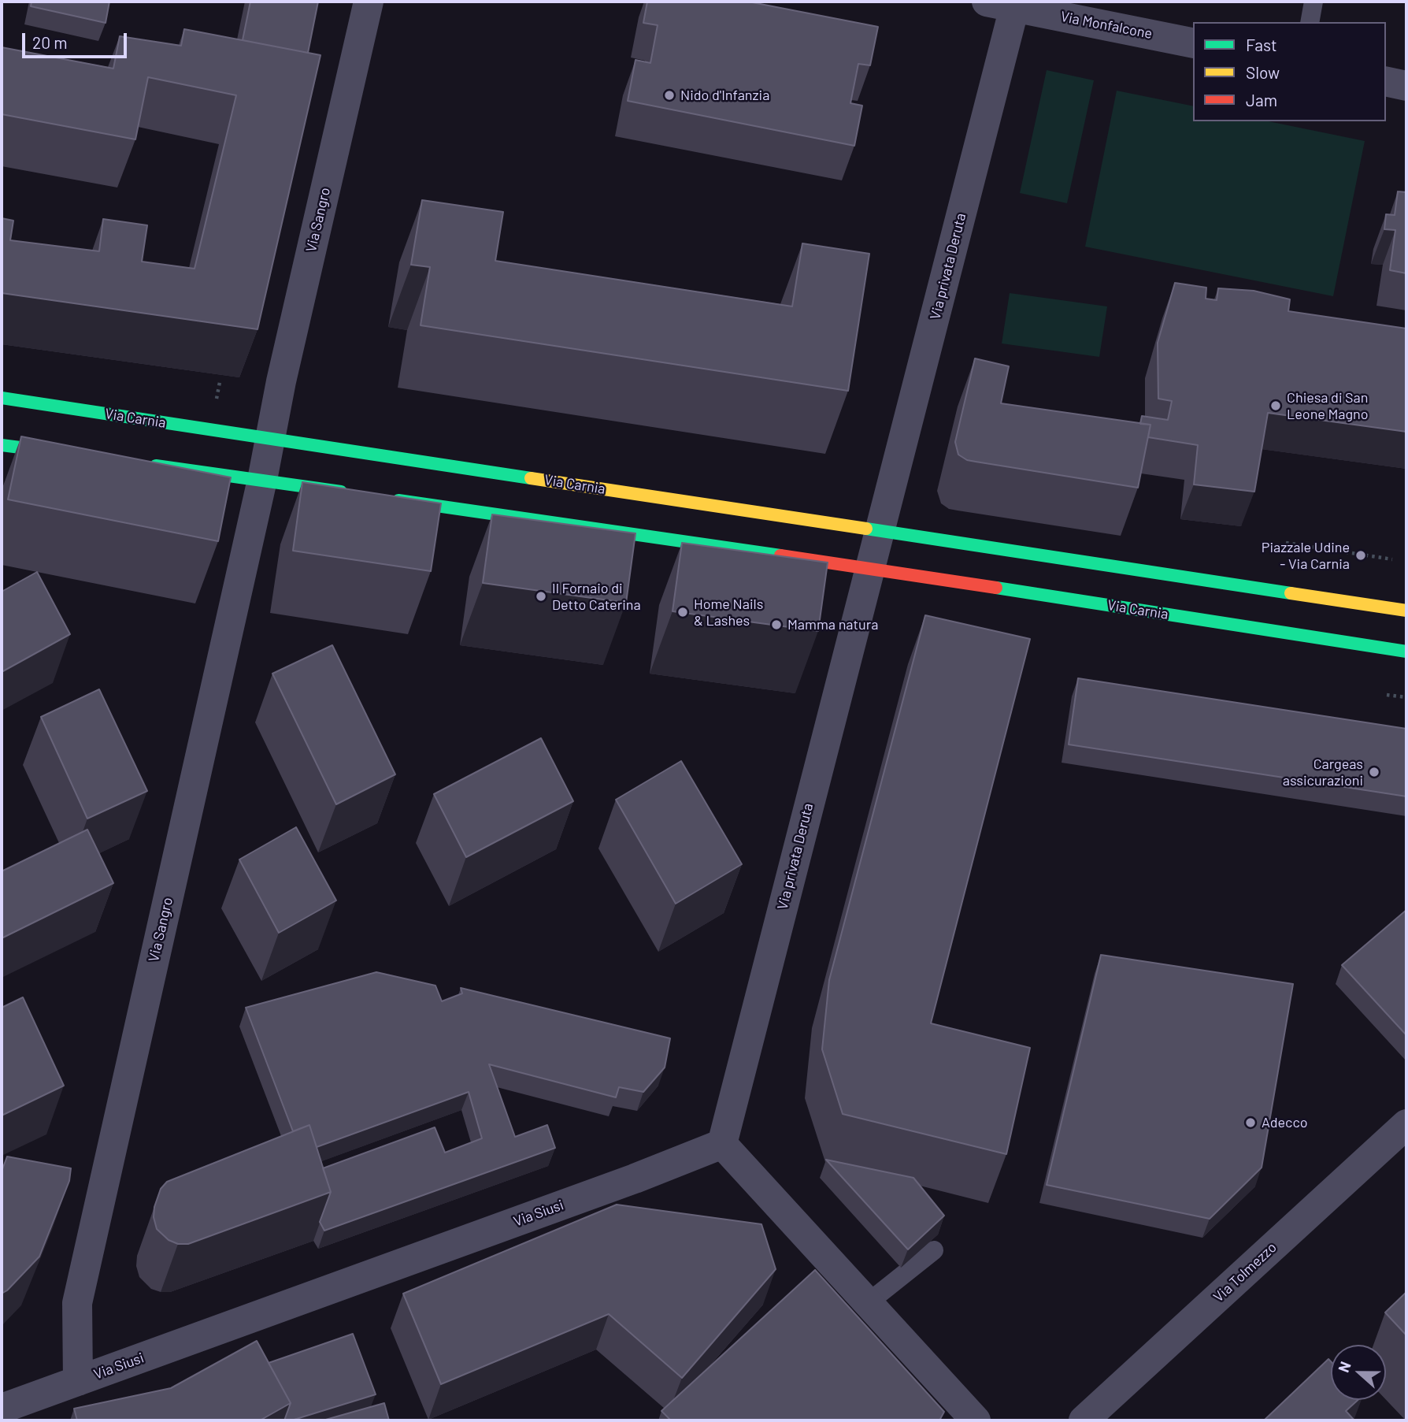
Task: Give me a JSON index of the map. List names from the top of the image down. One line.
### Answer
{"streets":{"street":["Via Monfalcone","Via Sangro","Via privata Deruta","Via Carnia","Via Siusi","Via Tolmezzo"]},"crossings":[["Via Monfalcone","Via privata Deruta"],["Via Sangro","Via Carnia"],["Via Sangro","Via Siusi"],["Via privata Deruta","Via Carnia"],["Via privata Deruta","Via Siusi"]],"places":["Nido d'Infanzia","Chiesa di San Leone Magno","Piazzale Udine - Via Carnia","Il Fornaio di Detto Caterina","Home Nails & Lashes","Mamma natura","Cargeas assicurazioni","Adecco"],"legend":["Fast","Slow","Jam"],"scale_bar":"20 m","north":"left"}
